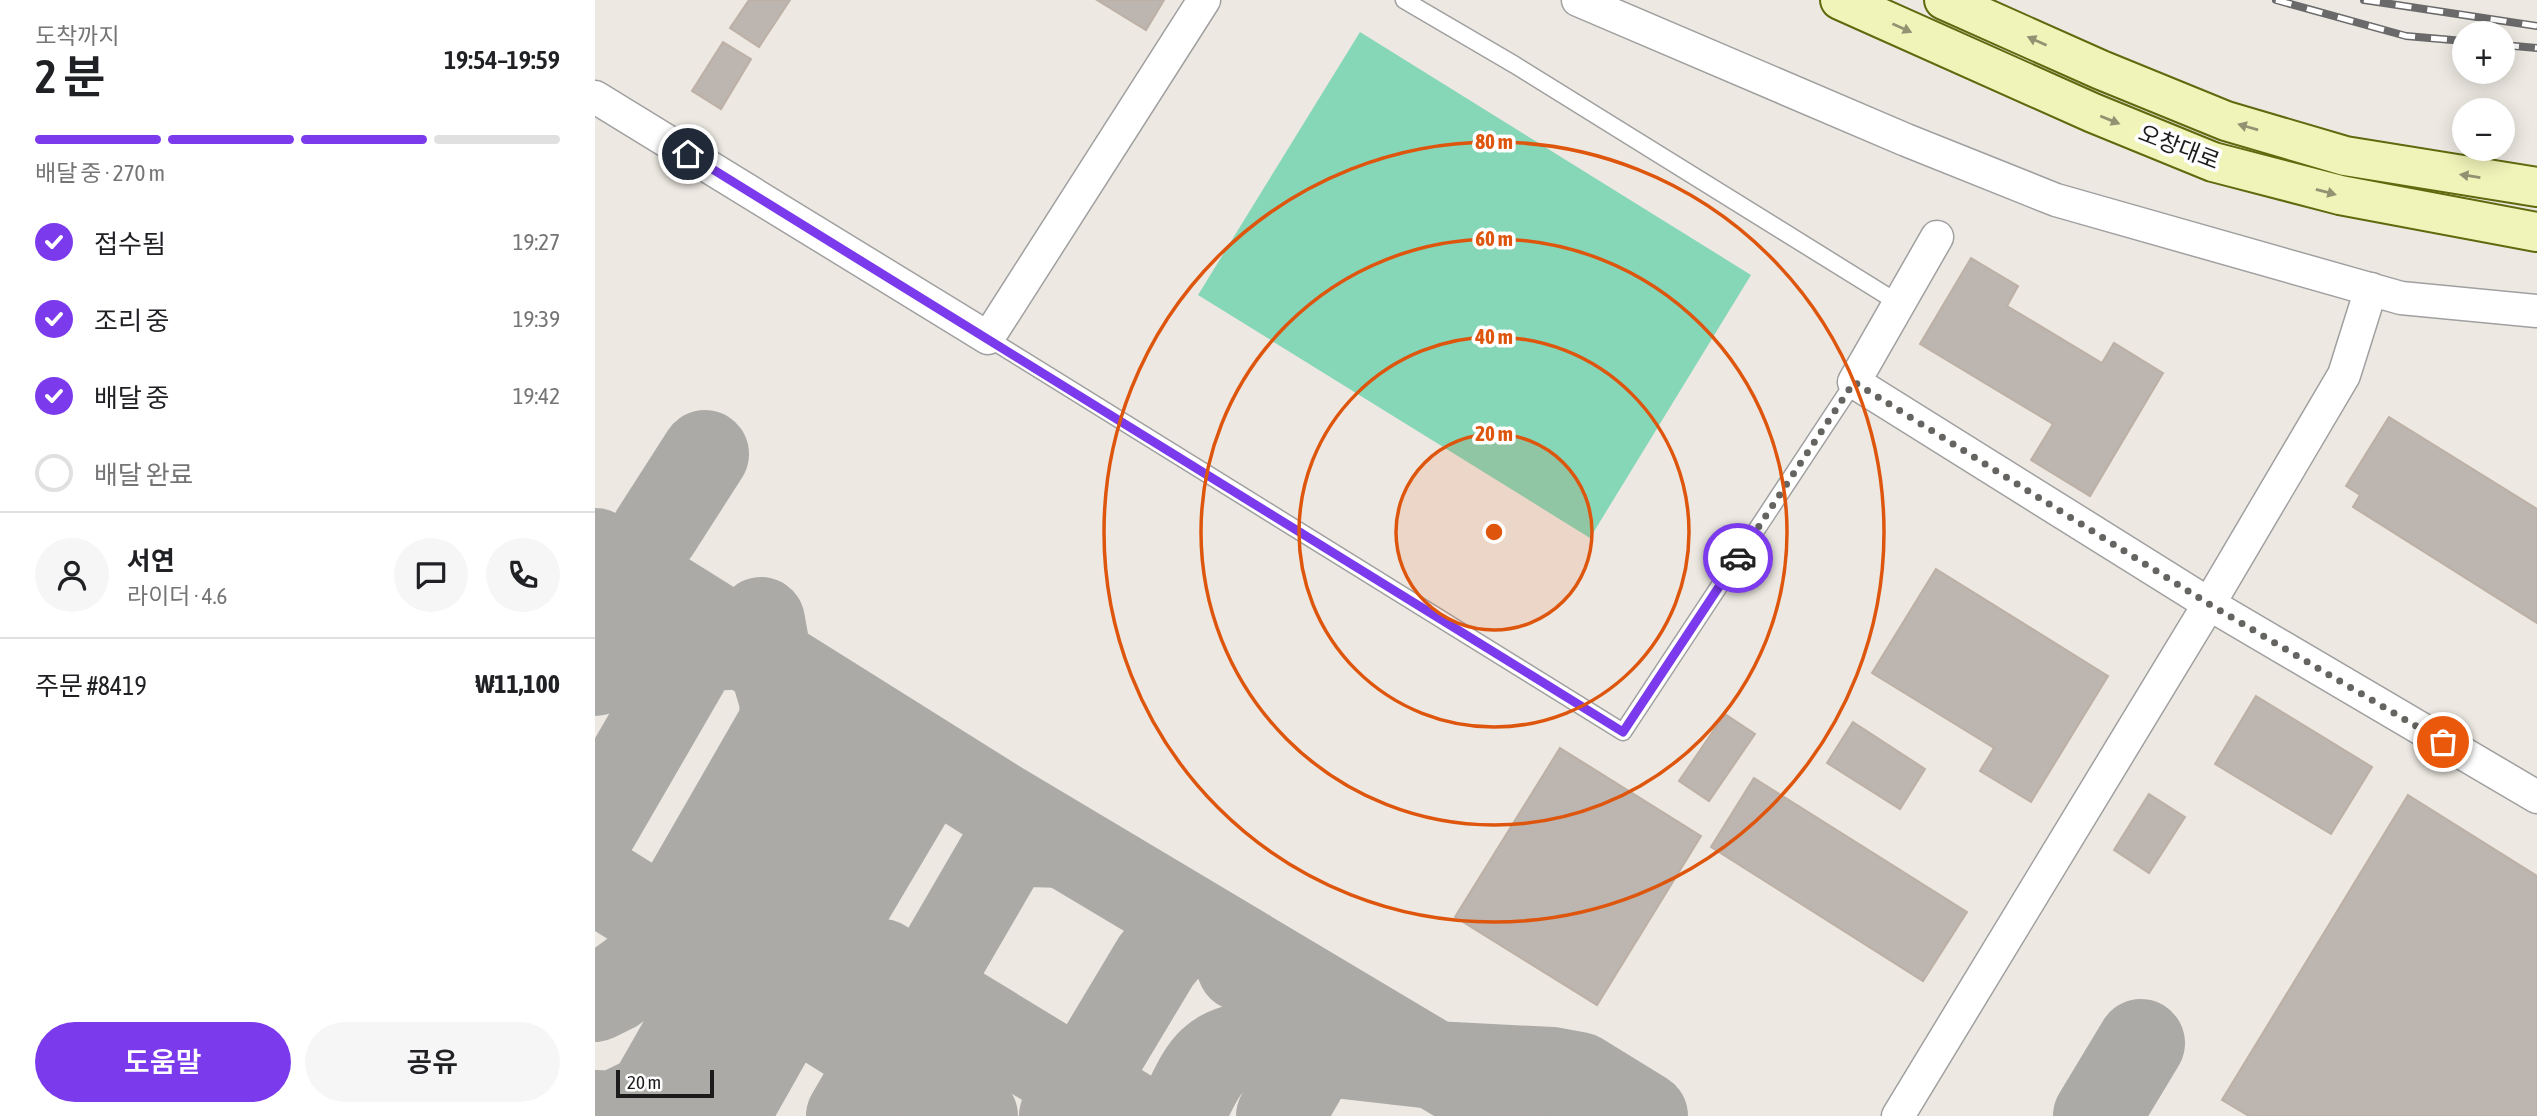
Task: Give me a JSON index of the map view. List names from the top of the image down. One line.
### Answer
{"streets":{"main road":["오창대로"]},"scale_bar":"20 m","page":{"heading":["2 분","도착까지","19:54–19:59"],"panel":["서연","라이더 · 4.6","주문 #8419","₩11,100"],"map_buttons":["+","−"],"bar":"배달 중 · 270 m","list":[["접수됨","19:27"],["조리 중","19:39"],["배달 중","19:42"],"배달 완료"],"buttons":["도움말","공유"],"scale":"20 m"},"rings":["80 m","60 m","40 m","20 m"]}
